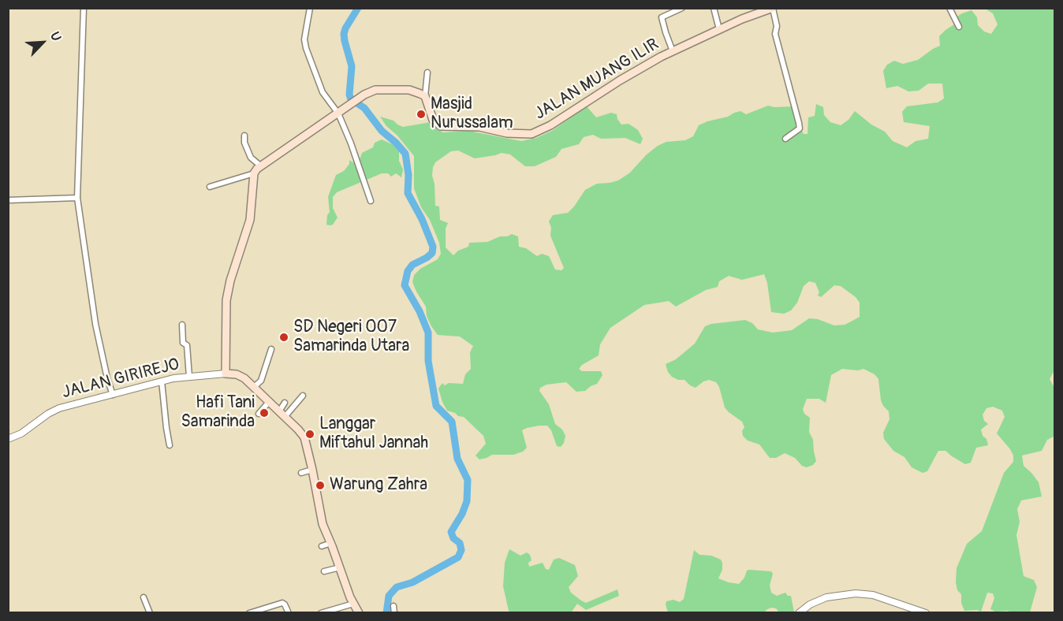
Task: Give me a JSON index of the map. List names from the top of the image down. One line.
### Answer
{"streets":{"main road":["JALAN MUANG ILIR","JALAN GIRIREJO"]},"places":["Masjid Nurussalam","SD Negeri 007 Samarinda Utara","Hafi Tani Samarinda","Langgar Miftahul Jannah","Warung Zahra"],"north":"top right"}
